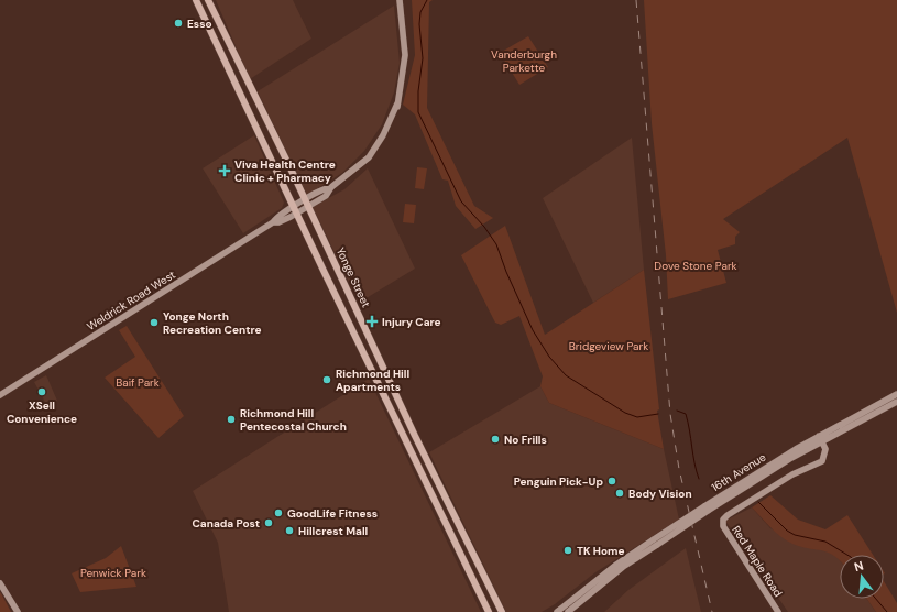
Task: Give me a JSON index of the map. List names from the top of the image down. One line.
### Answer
{"streets":{"main road":["Yonge Street"],"street":["Weldrick Road West","16th Avenue","Red Maple Road"]},"crossings":[["Yonge Street","Weldrick Road West"],["16th Avenue","Red Maple Road"]],"parks":["Vanderburgh Parkette","Dove Stone Park","Bridgeview Park","Baif Park","Penwick Park"],"places":{"other":["Esso","Yonge North Recreation Centre","Richmond Hill Apartments","XSell Convenience","Richmond Hill Pentecostal Church","No Frills","Penguin Pick-Up","Body Vision","GoodLife Fitness","Canada Post","Hillcrest Mall","TK Home"],"health":["Viva Health Centre Clinic + Pharmacy","Injury Care"]},"north":"top"}
